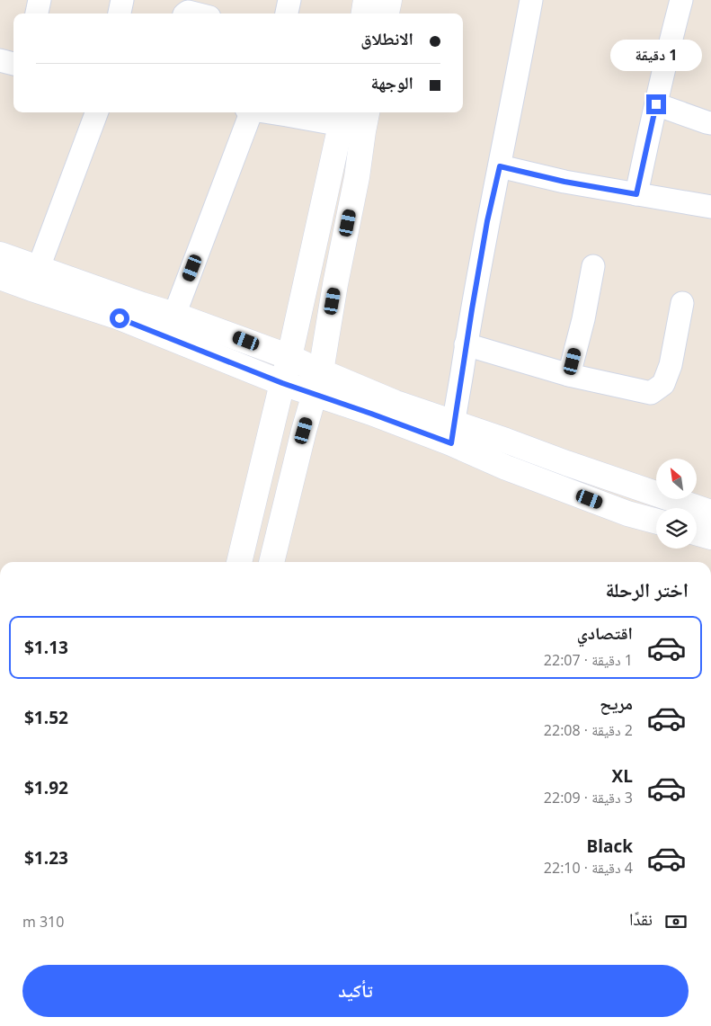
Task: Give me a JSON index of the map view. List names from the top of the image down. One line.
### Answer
{"north":"top left","page":{"banner":["الانطلاق","الوجهة"],"bubble":"1 دقيقة","heading":"اختر الرحلة","list":[{"name":"اقتصادي","note":"1 دقيقة · 22:07","value":"$1.13"},{"name":"مريح","note":"2 دقيقة · 22:08","value":"$1.52"},{"name":"XL","note":"3 دقيقة · 22:09","value":"$1.92"},{"name":"Black","note":"4 دقيقة · 22:10","value":"$1.23"}],"pay":["نقدًا","310 m"],"buttons":"تأكيد"}}
